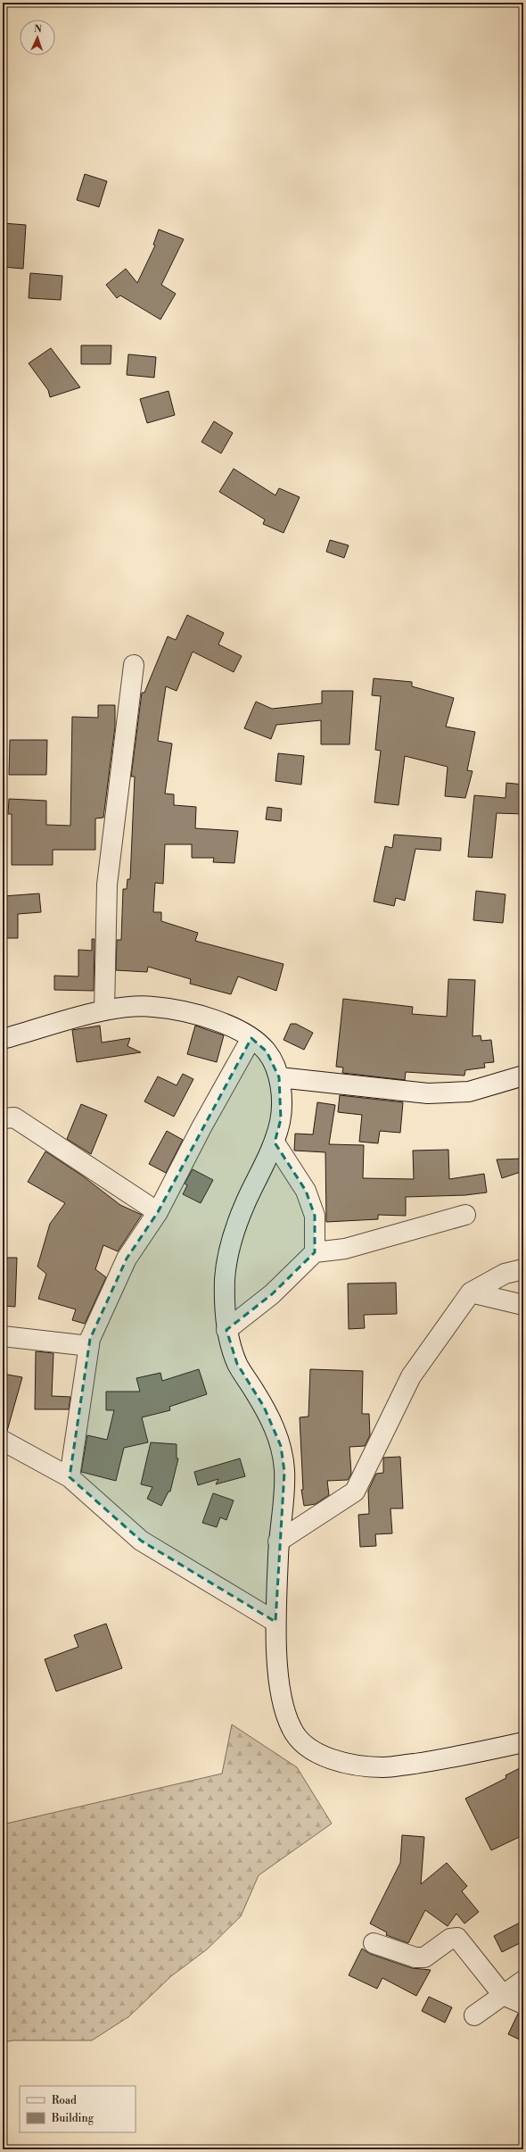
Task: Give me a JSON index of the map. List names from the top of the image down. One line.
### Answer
{"legend":["Road","Building"],"north":"top"}
